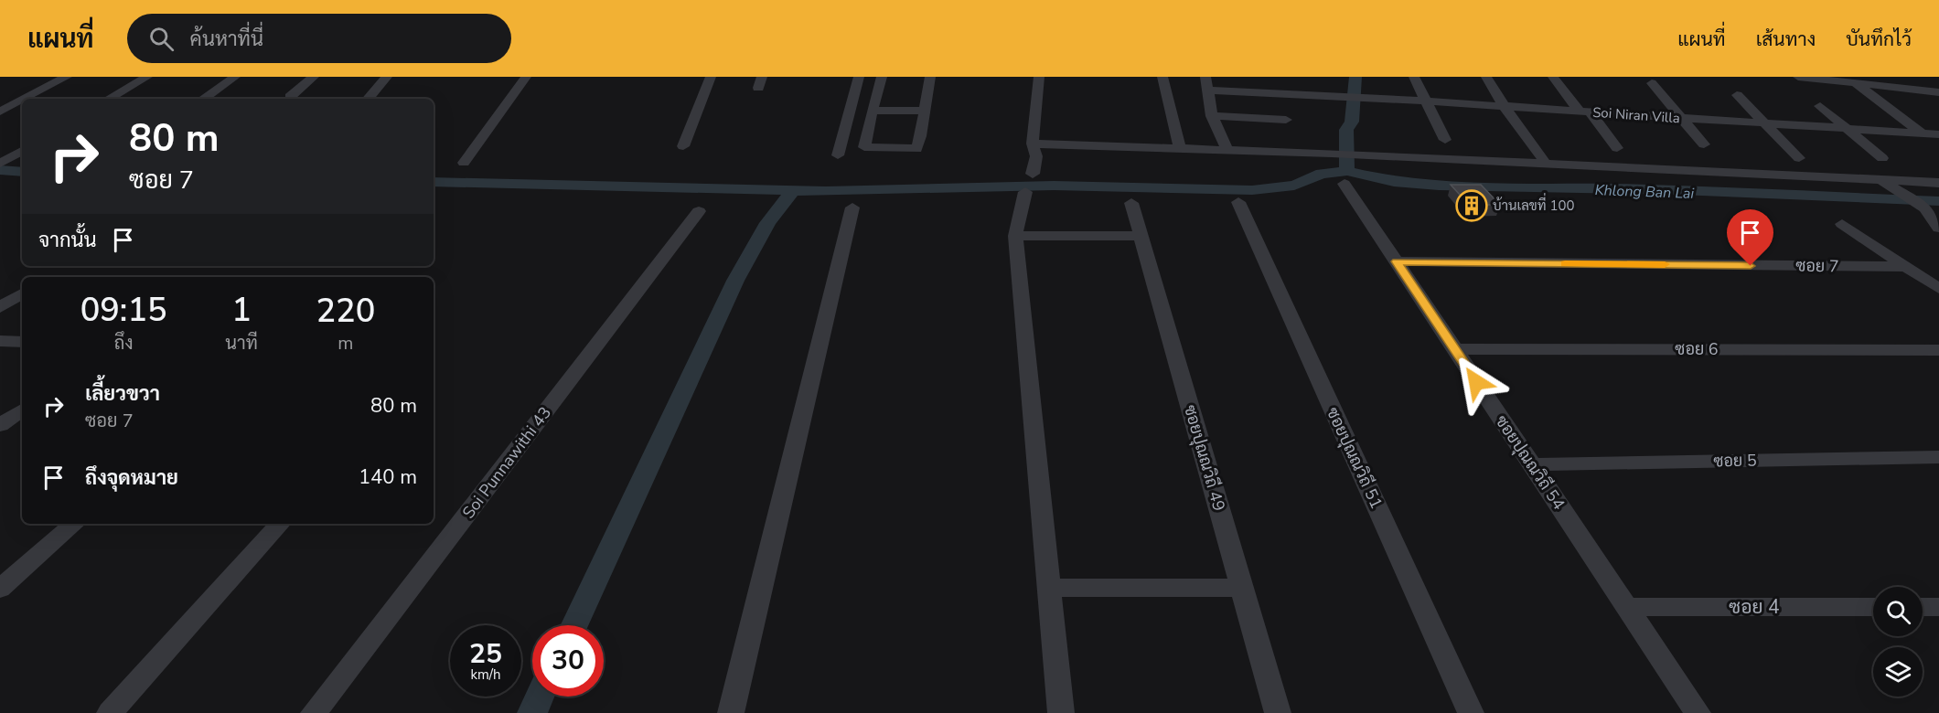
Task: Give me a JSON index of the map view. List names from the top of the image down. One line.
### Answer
{"streets":{"street":["Soi Niran Villa","ซอย 7","ซอย 6","ซอยปุณณวิถี 49","ซอยปุณณวิถี 51","ซอย 5","Soi Punnawithi 43","ซอยปุณณวิถี 54","ซอย 4"]},"crossings":[["ซอย 7","ซอยปุณณวิถี 54"],["ซอย 6","ซอยปุณณวิถี 54"],["ซอย 5","ซอยปุณณวิถี 54"],["ซอยปุณณวิถี 54","ซอย 4"]],"water":["Khlong Ban Lai"],"places":{"building":["บ้านเลขที่ 100"]},"page":{"header":"แผนที่","search":"ค้นหาที่นี่","nav":["แผนที่","เส้นทาง","บันทึกไว้"],"turn":["80 m","ซอย 7"],"then":"จากนั้น","eta":["09:15","ถึง","1","นาที","220","m"],"list":[{"name":"เลี้ยวขวา","note":"ซอย 7","value":"80 m"},{"name":"ถึงจุดหมาย","value":"140 m"}],"speed":"25 km/h","limit":"30"}}
